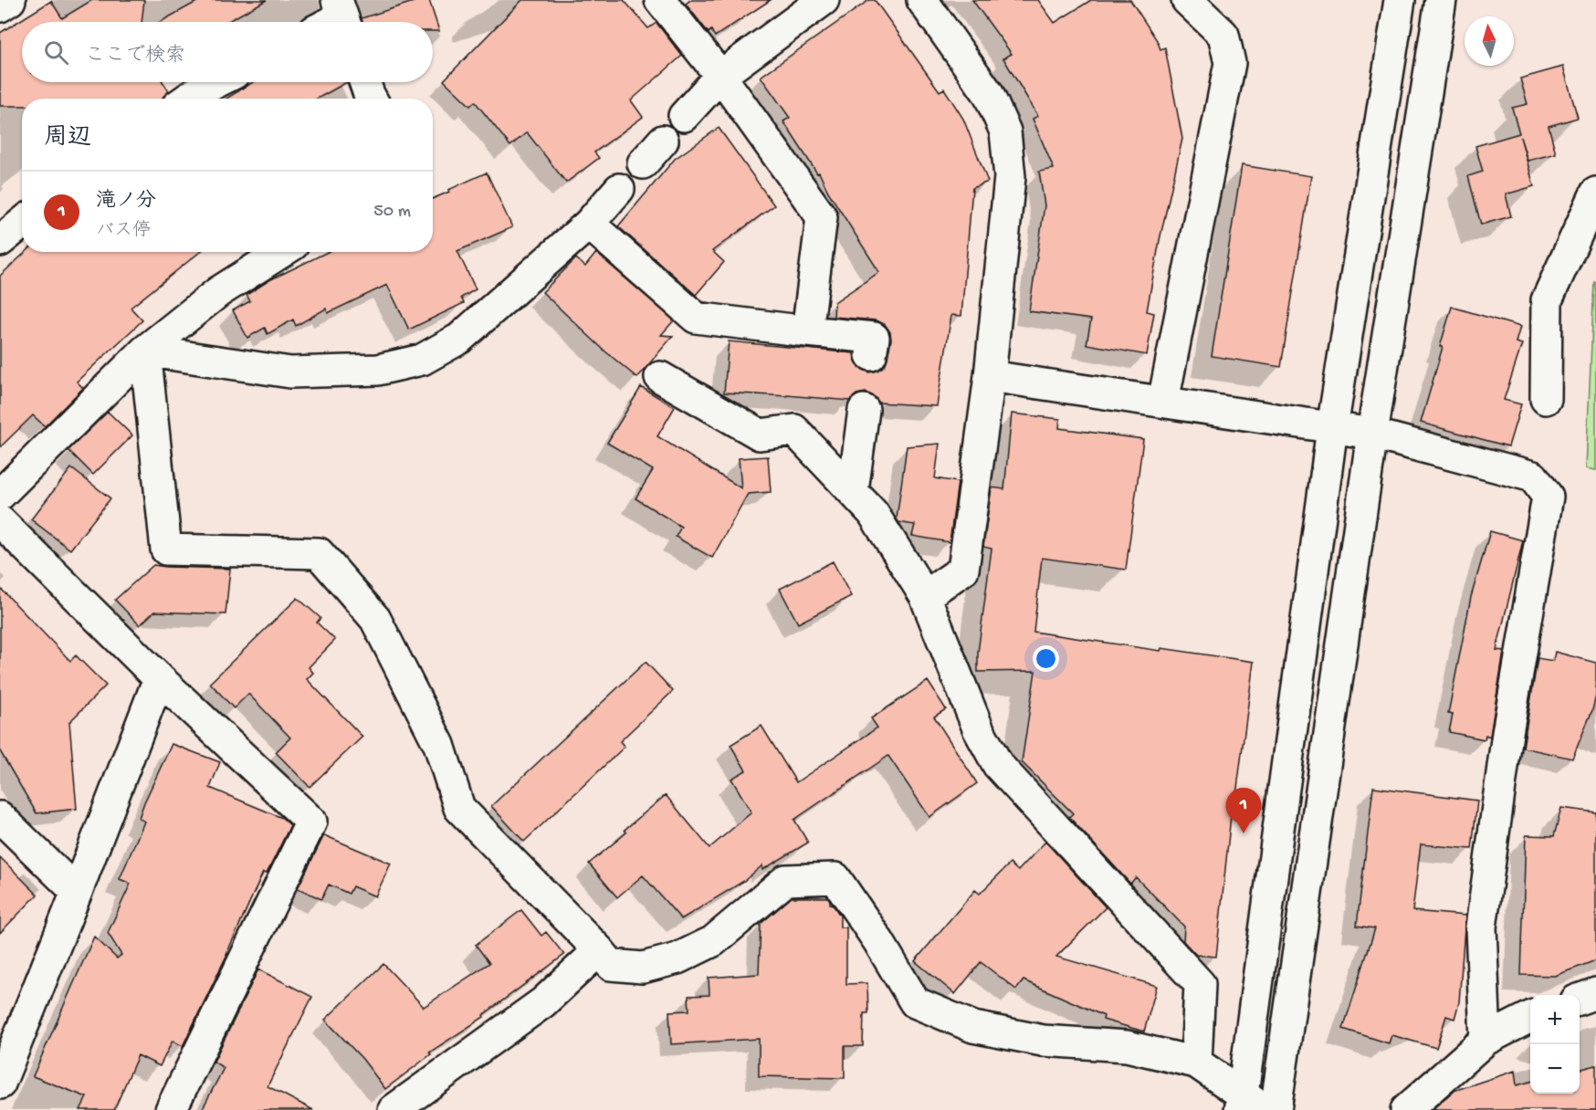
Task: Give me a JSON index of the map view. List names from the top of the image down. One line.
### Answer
{"north":"top","page":{"search":"ここで検索","heading":"周辺","list":[{"mark":"1","name":"滝ノ分","note":"バス停","value":"50 m"}],"pins":"1","map_buttons":["+","−"]}}
